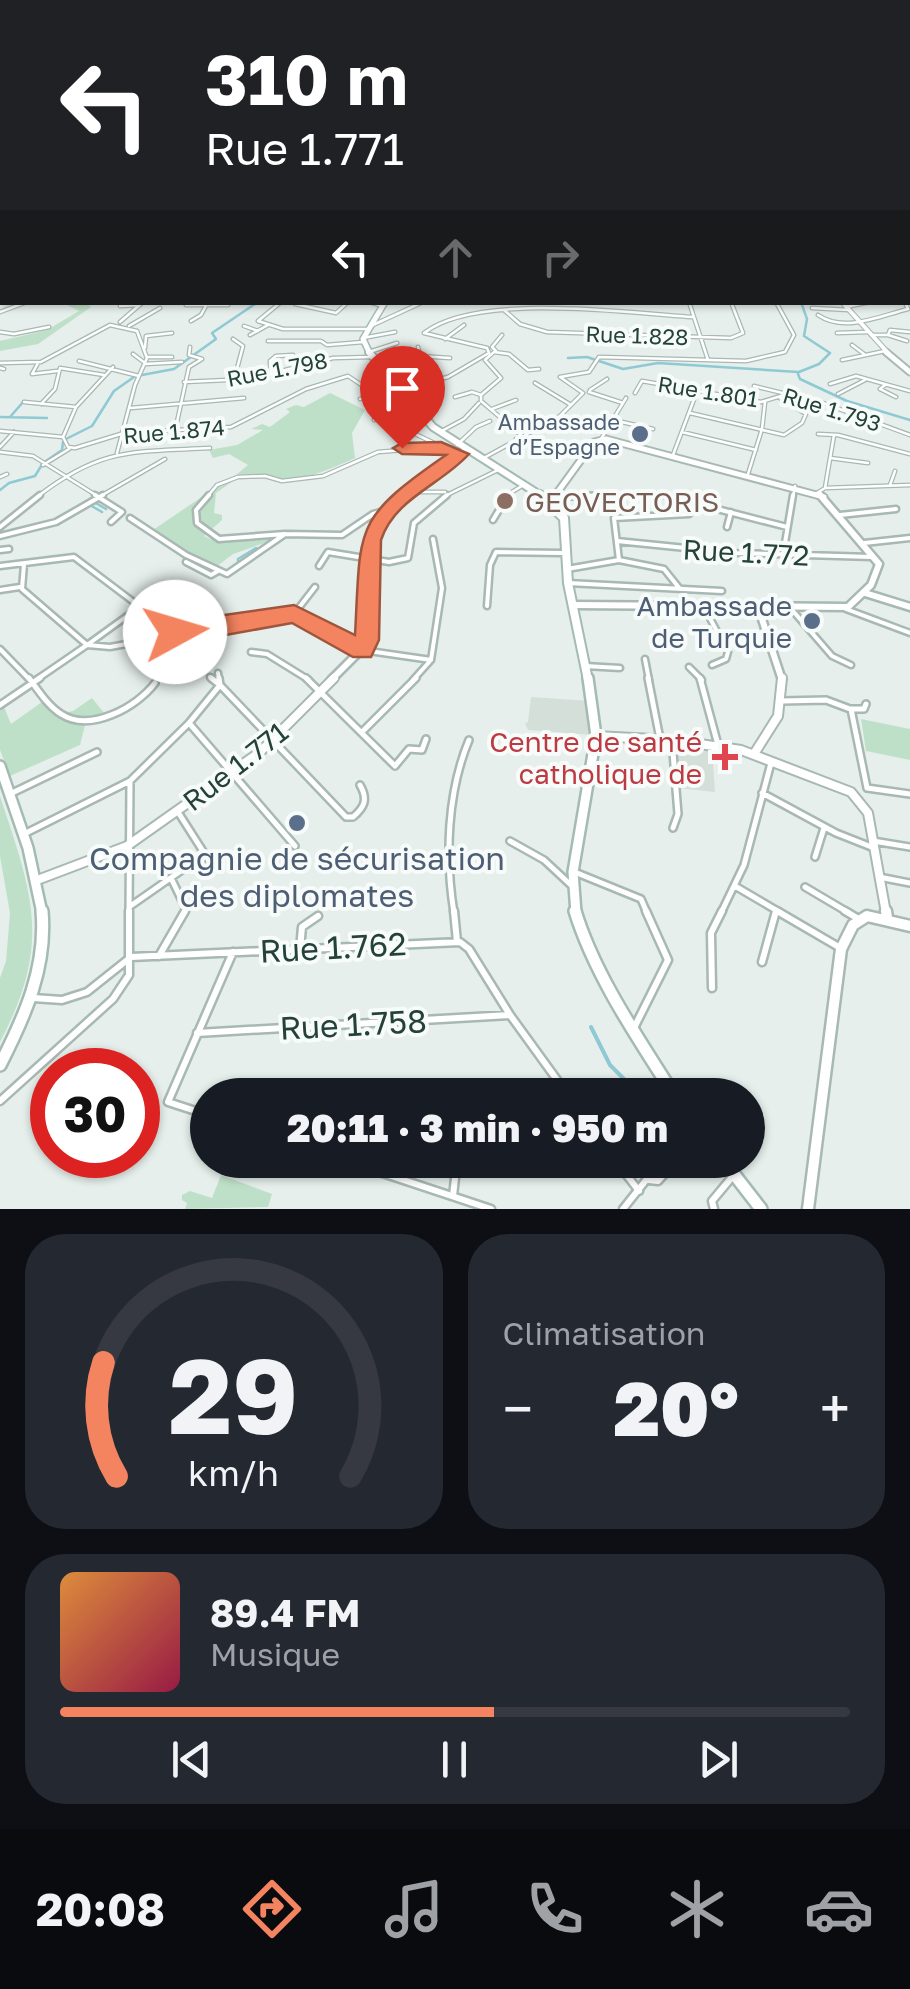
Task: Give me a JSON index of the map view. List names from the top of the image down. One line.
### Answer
{"streets":{"street":["Rue 1.828","Rue 1.798","Rue 1.801","Rue 1.793","Rue 1.874","Rue 1.772","Rue 1.771","Rue 1.762","Rue 1.758"]},"crossings":[["Rue 1.801","Rue 1.793"]],"places":{"other":["Ambassade d’Espagne","GEOVECTORIS","Ambassade de Turquie","Compagnie de sécurisation des diplomates"],"health":["Centre de santé catholique de"]},"page":{"turn":["310 m","Rue 1.771"],"limit":"30","trip":"20:11 · 3 min · 950 m","tile":"Climatisation","heat":["−","20°","+"],"song":["89.4 FM","Musique"],"tabs":"20:08","gauge":["29","km/h"]}}
